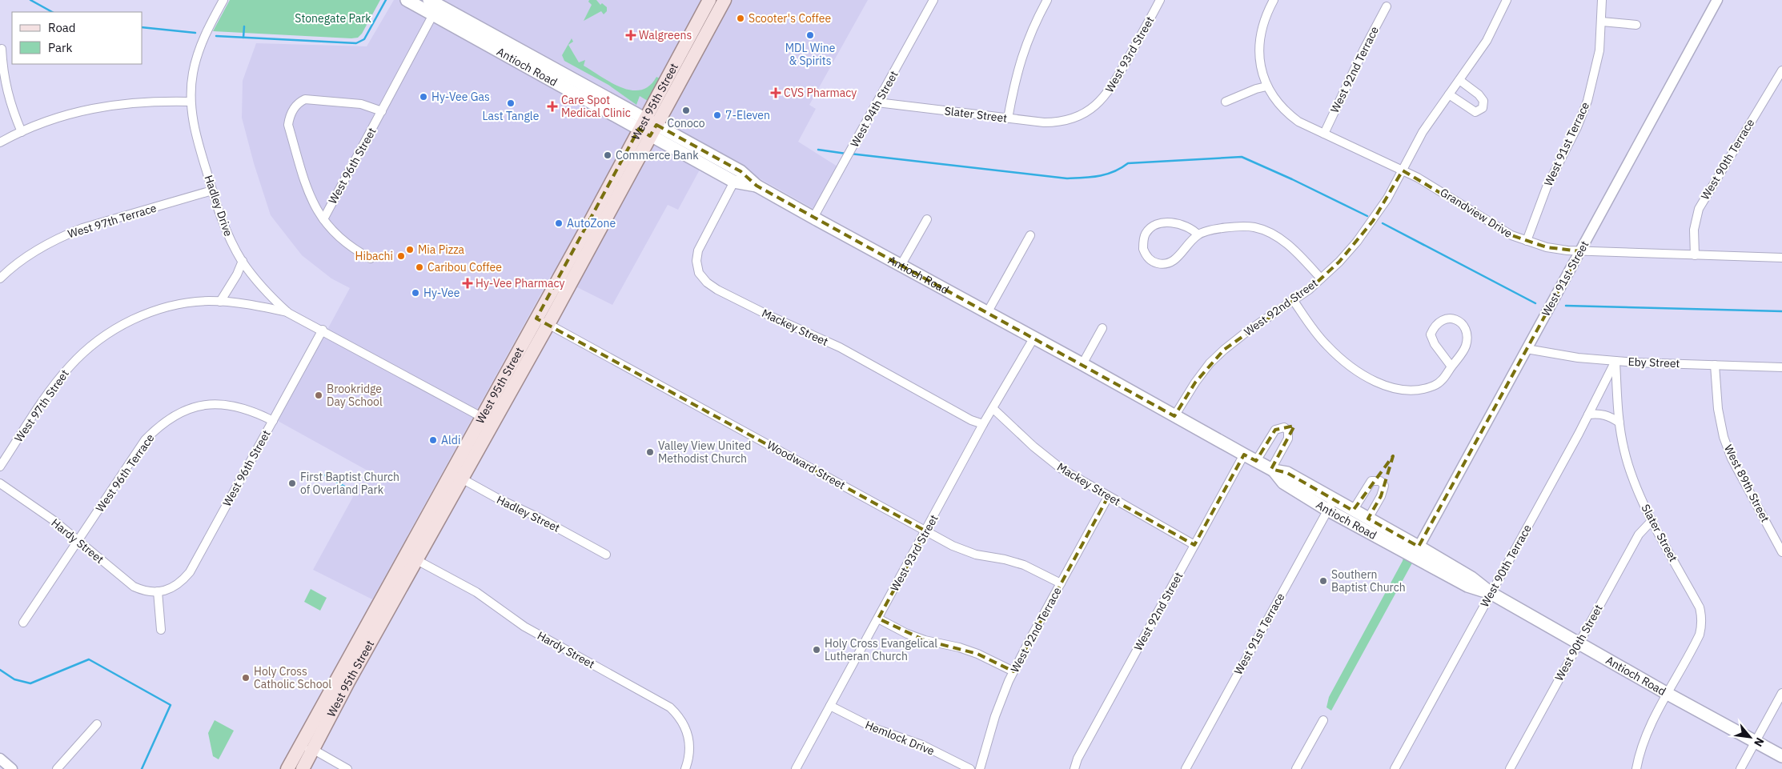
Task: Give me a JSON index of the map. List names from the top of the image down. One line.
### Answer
{"streets":{"main road":["Antioch Road","West 95th Street"],"street":["West 93rd Street","West 92nd Terrace","West 94th Street","Slater Street","West 91st Terrace","West 90th Terrace","West 96th Street","Hadley Drive","Grandview Drive","West 97th Terrace","West 91st Street","West 92nd Street","Mackey Street","Eby Street","West 97th Street","Woodward Street","West 96th Terrace","West 89th Street","Hadley Street","Hardy Street","West 90th Street","Hemlock Drive"]},"crossings":[["West 93rd Street","Antioch Road"],["West 93rd Street","Slater Street"],["West 93rd Street","Mackey Street"],["West 93rd Street","Woodward Street"],["West 93rd Street","Hemlock Drive"],["Antioch Road","West 95th Street"],["Antioch Road","West 94th Street"],["Antioch Road","Slater Street"],["Antioch Road","West 91st Terrace"],["Antioch Road","West 90th Terrace"],["Antioch Road","West 96th Street"],["Antioch Road","West 91st Street"],["Antioch Road","West 92nd Street"],["Antioch Road","Mackey Street"],["Antioch Road","West 90th Street"],["West 92nd Terrace","Grandview Drive"],["West 92nd Terrace","Mackey Street"],["West 92nd Terrace","Woodward Street"],["West 95th Street","Hadley Drive"],["West 95th Street","Woodward Street"],["West 95th Street","Hadley Street"],["West 95th Street","Hardy Street"],["West 94th Street","Slater Street"],["Slater Street","West 90th Terrace"],["Slater Street","Eby Street"],["Slater Street","West 90th Street"],["West 91st Terrace","Grandview Drive"],["West 90th Terrace","Grandview Drive"],["West 90th Terrace","Eby Street"],["West 96th Street","Hadley Drive"],["West 96th Street","West 96th Terrace"],["West 96th Street","Hardy Street"],["Hadley Drive","West 97th Terrace"],["Hadley Drive","West 97th Street"],["Grandview Drive","West 91st Street"],["Grandview Drive","West 92nd Street"],["West 91st Street","Eby Street"],["West 92nd Street","Mackey Street"],["Eby Street","West 89th Street"],["West 96th Terrace","Hardy Street"]],"parks":["Stonegate Park"],"places":{"other":["Scooter's Coffee","MDL Wine & Spirits","Hy-Vee Gas","Last Tangle","Conoco","7-Eleven","Commerce Bank","AutoZone","Mia Pizza","Hibachi","Caribou Coffee","Hy-Vee","Brookridge Day School","Aldi","Valley View United Methodist Church","First Baptist Church of Overland Park","Southern Baptist Church","Holy Cross Evangelical Lutheran Church","Holy Cross Catholic School"],"health":["Walgreens","CVS Pharmacy","Care Spot Medical Clinic","Hy-Vee Pharmacy"]},"legend":["Road","Park"],"north":"bottom right"}
